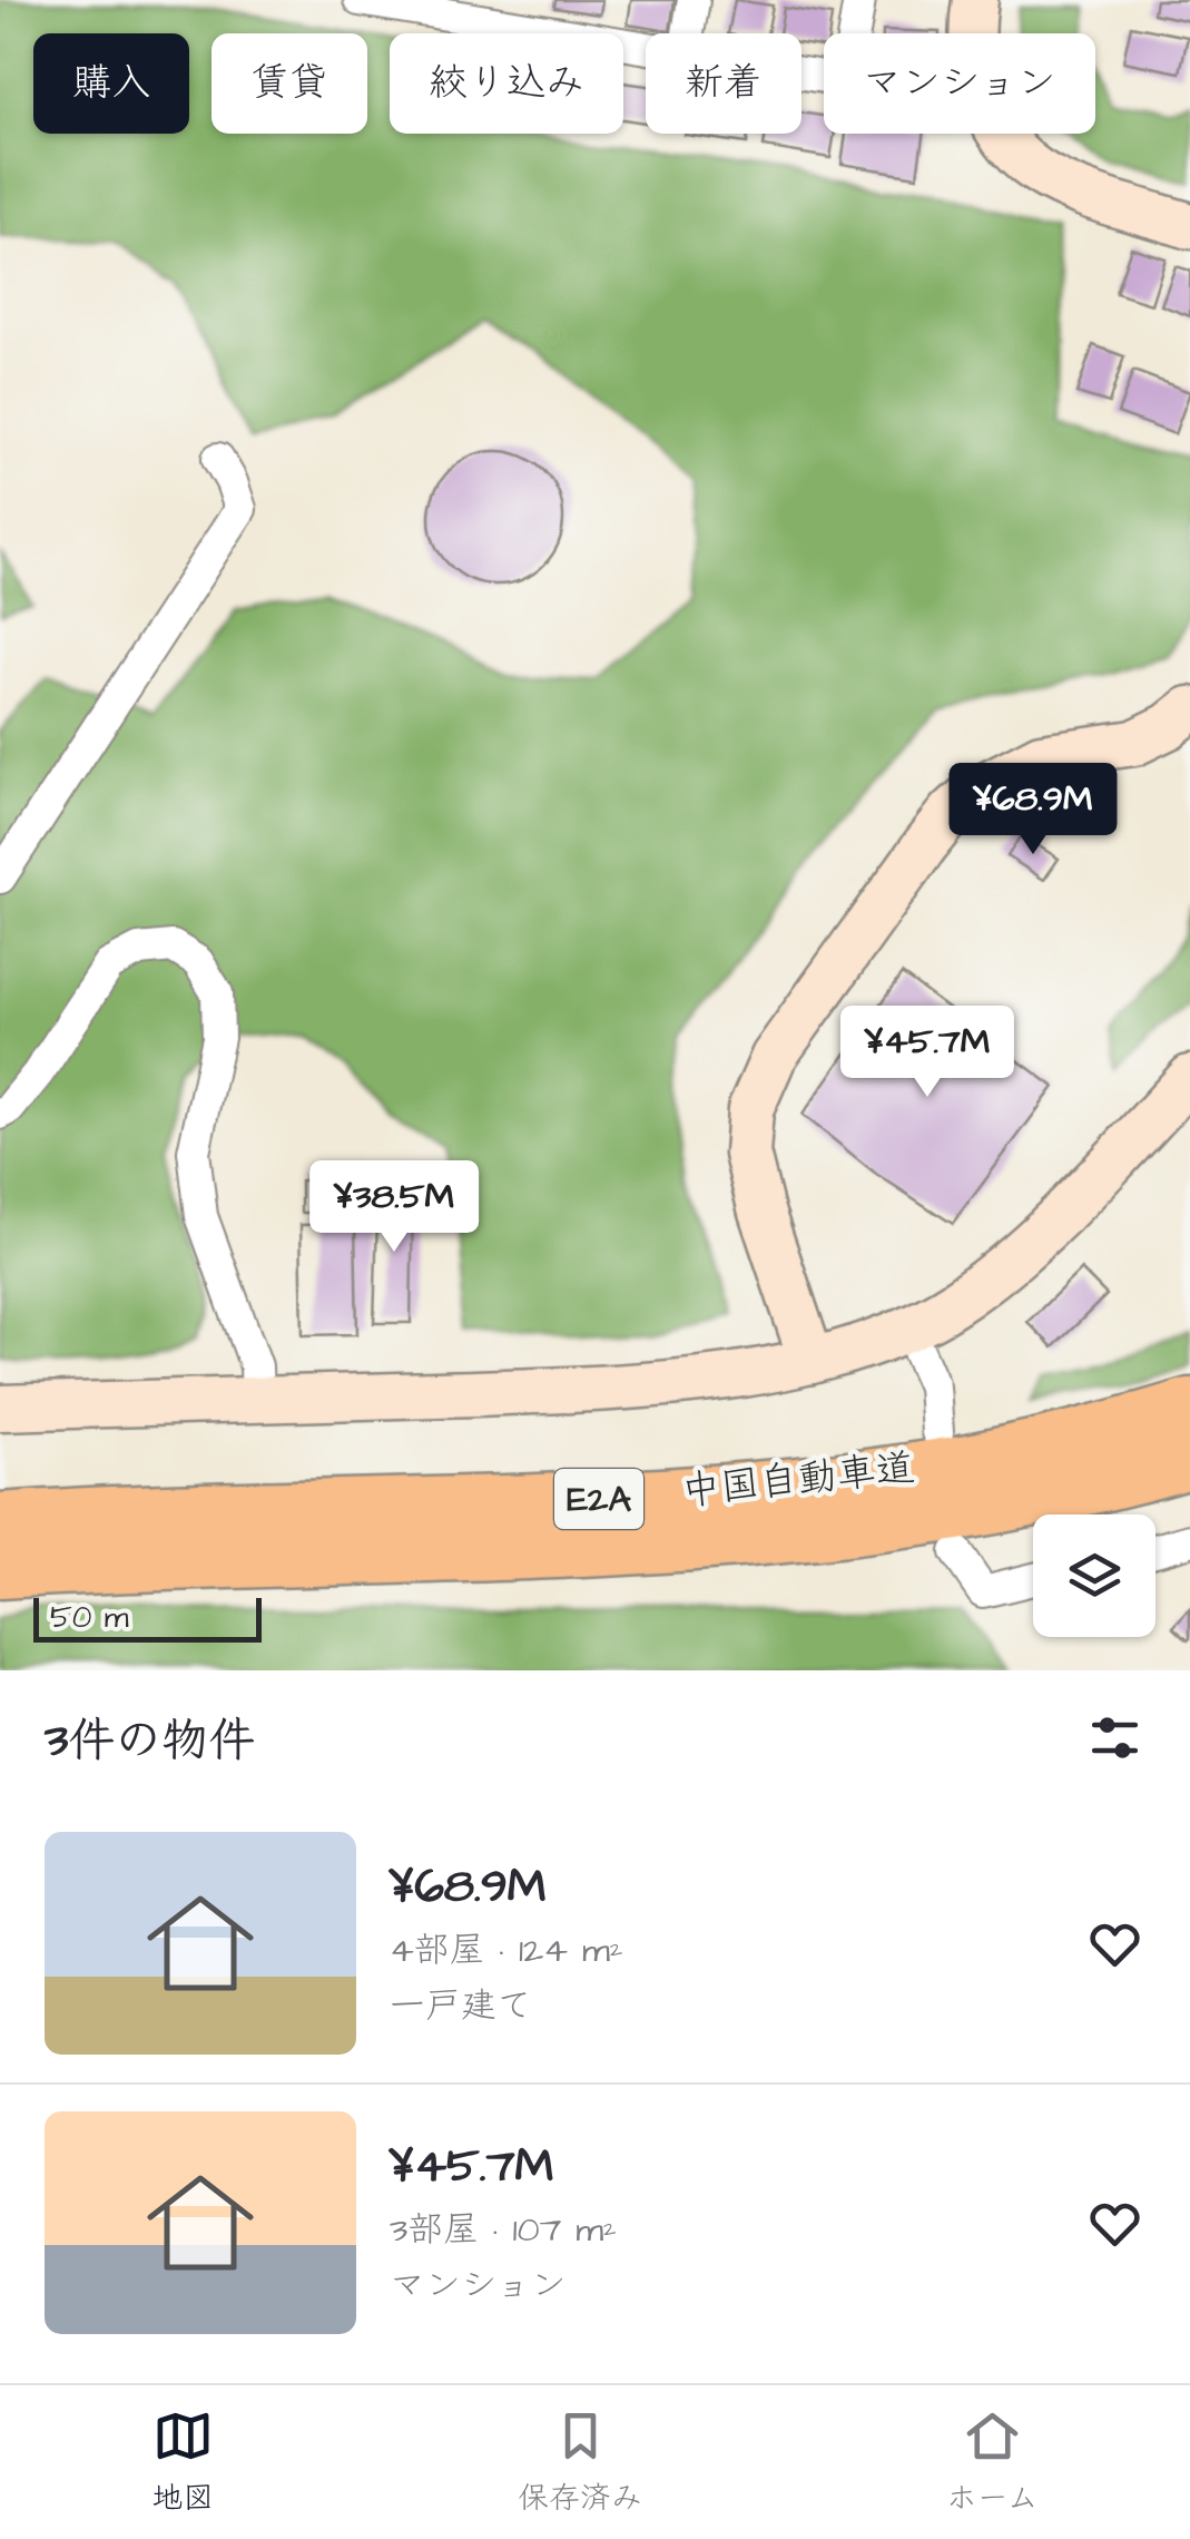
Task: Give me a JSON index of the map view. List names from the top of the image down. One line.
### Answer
{"streets":{"highway":["中国自動車道","E2A"]},"scale_bar":"50 m","page":{"chip":["購入","賃貸","絞り込み","新着","マンション"],"price":["¥68.9M","¥45.7M","¥38.5M"],"scale":"50 m","heading":"3件の物件","list":[{"name":"¥68.9M","note":"4部屋 · 124 m² · 一戸建て"},{"name":"¥45.7M","note":"3部屋 · 107 m² · マンション"}],"tabs":["地図","保存済み","ホーム"]}}
